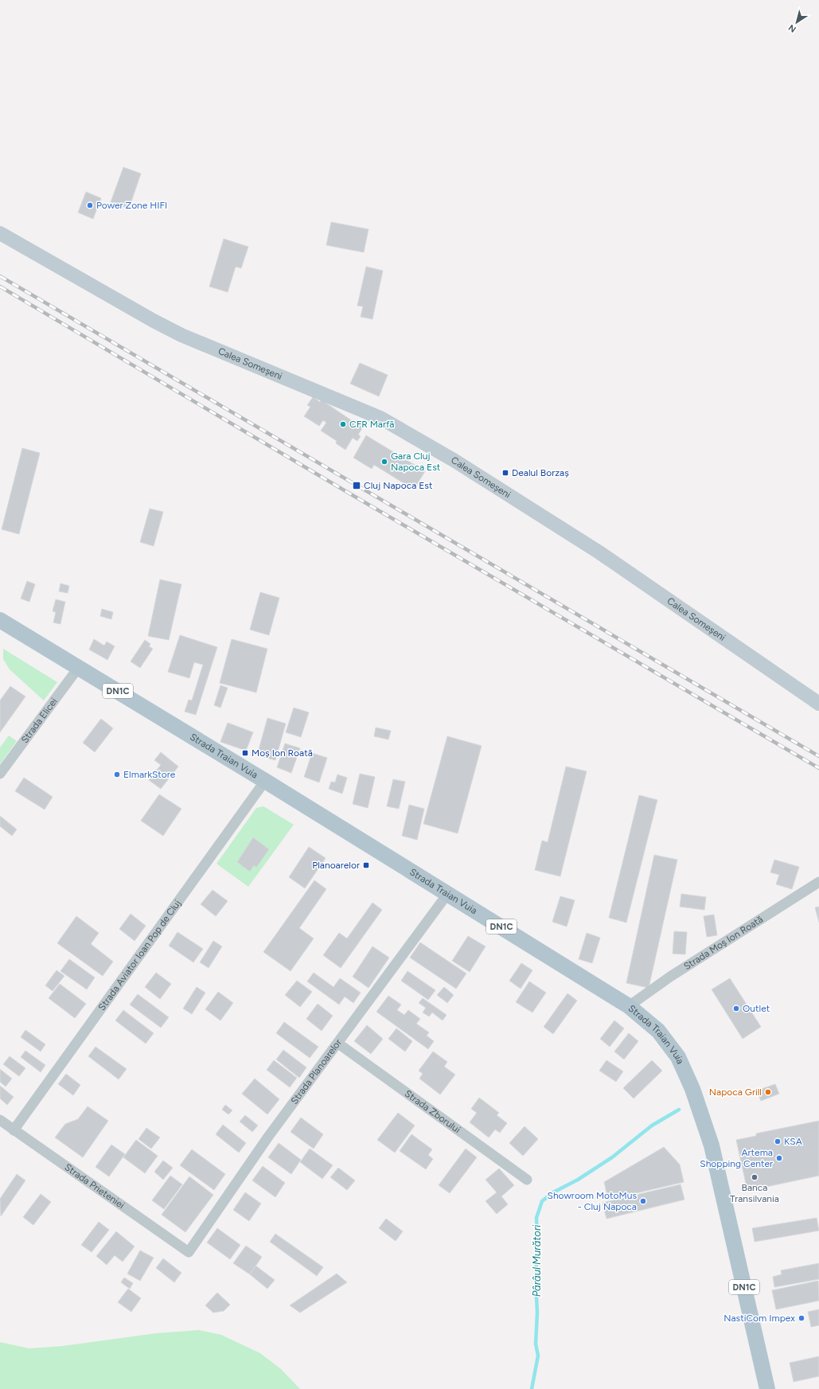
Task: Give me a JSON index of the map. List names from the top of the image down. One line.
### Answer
{"streets":{"main road":["Calea Someșeni","DN1C","Strada Traian Vuia"],"street":["Strada Elicei","Strada Moș Ion Roată","Strada Aviator Ioan Pop de Cluj","Strada Planoarelor","Strada Zborului","Strada Prieteniei"]},"crossings":[["Strada Elicei","Strada Traian Vuia"],["Strada Traian Vuia","Strada Moș Ion Roată"],["Strada Traian Vuia","Strada Aviator Ioan Pop de Cluj"],["Strada Traian Vuia","Strada Planoarelor"],["Strada Aviator Ioan Pop de Cluj","Strada Prieteniei"],["Strada Planoarelor","Strada Zborului"],["Strada Planoarelor","Strada Prieteniei"]],"water":["Pârâul Murători"],"places":{"other":["Power Zone HIFI","CFR Marfă","Gara Cluj Napoca Est","ElmarkStore","Outlet","Napoca Grill","KSA","Artema Shopping Center","Banca Transilvania","Showroom MotoMus - Cluj Napoca","NastiCom Impex"],"transit":["Dealul Borzaș","Cluj Napoca Est","Moș Ion Roată","Planoarelor"]},"north":"bottom left"}
